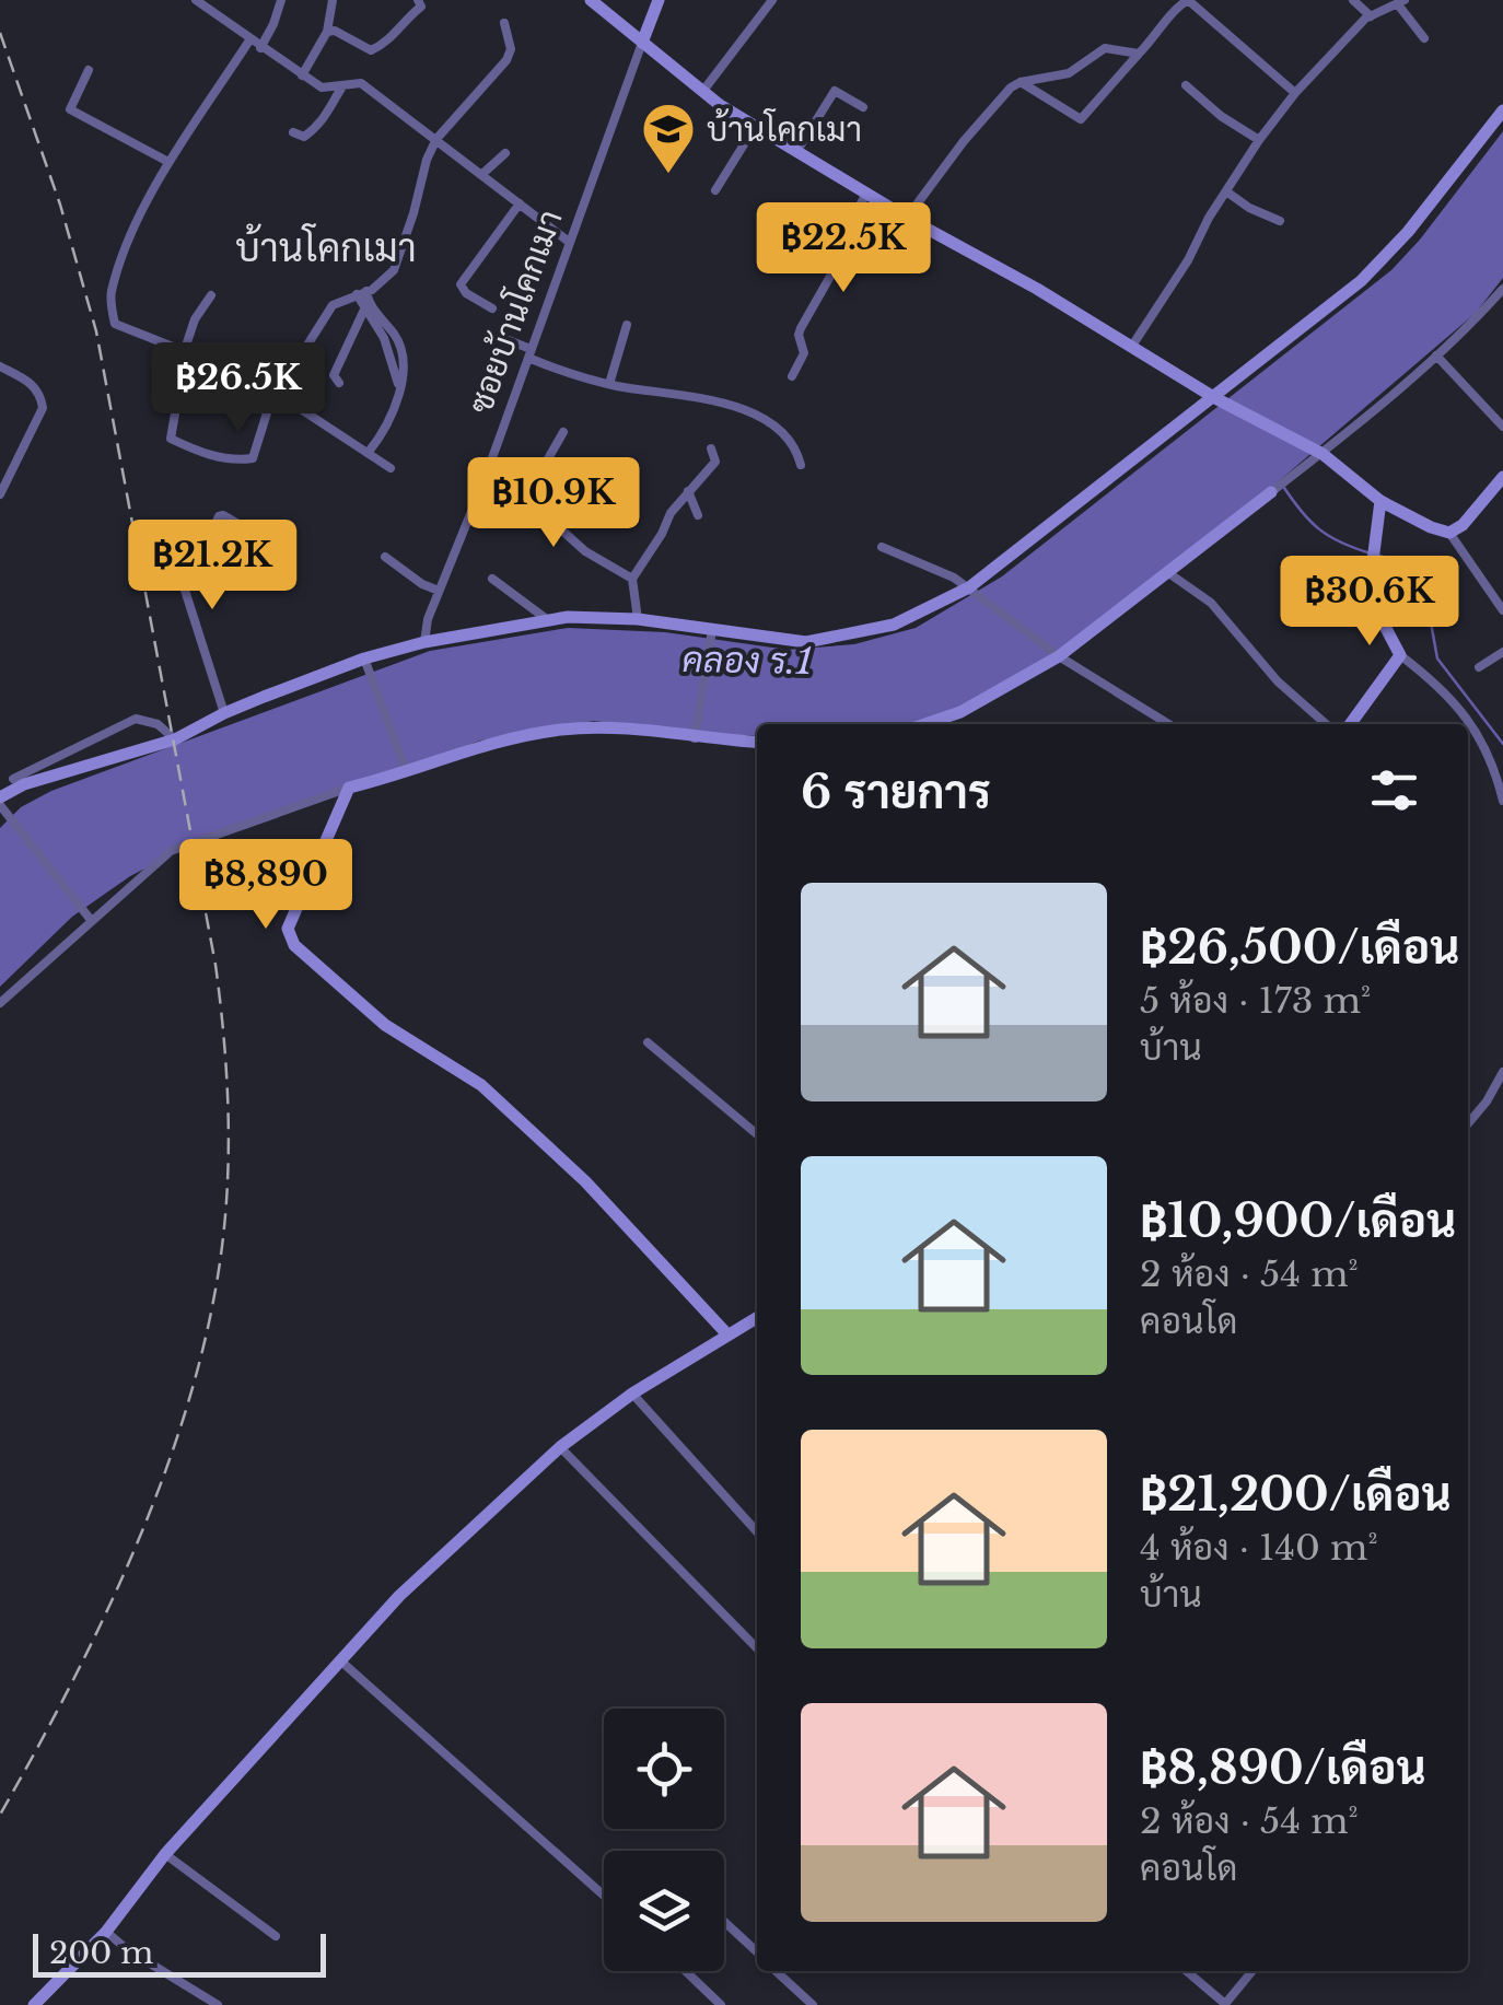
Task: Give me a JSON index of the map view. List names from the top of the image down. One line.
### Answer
{"streets":{"street":["ซอยบ้านโคกเมา"]},"districts":["บ้านโคกเมา"],"water":["คลอง ร.1"],"places":{"school or university":["บ้านโคกเมา"]},"scale_bar":"200 m","page":{"price":["฿22.5K","฿26.5K","฿10.9K","฿21.2K","฿30.6K","฿8,890"],"heading":"6 รายการ","list":[{"name":"฿26,500/เดือน","note":"5 ห้อง · 173 m² · บ้าน"},{"name":"฿10,900/เดือน","note":"2 ห้อง · 54 m² · คอนโด"},{"name":"฿21,200/เดือน","note":"4 ห้อง · 140 m² · บ้าน"},{"name":"฿8,890/เดือน","note":"2 ห้อง · 54 m² · คอนโด"}],"scale":"200 m"}}
